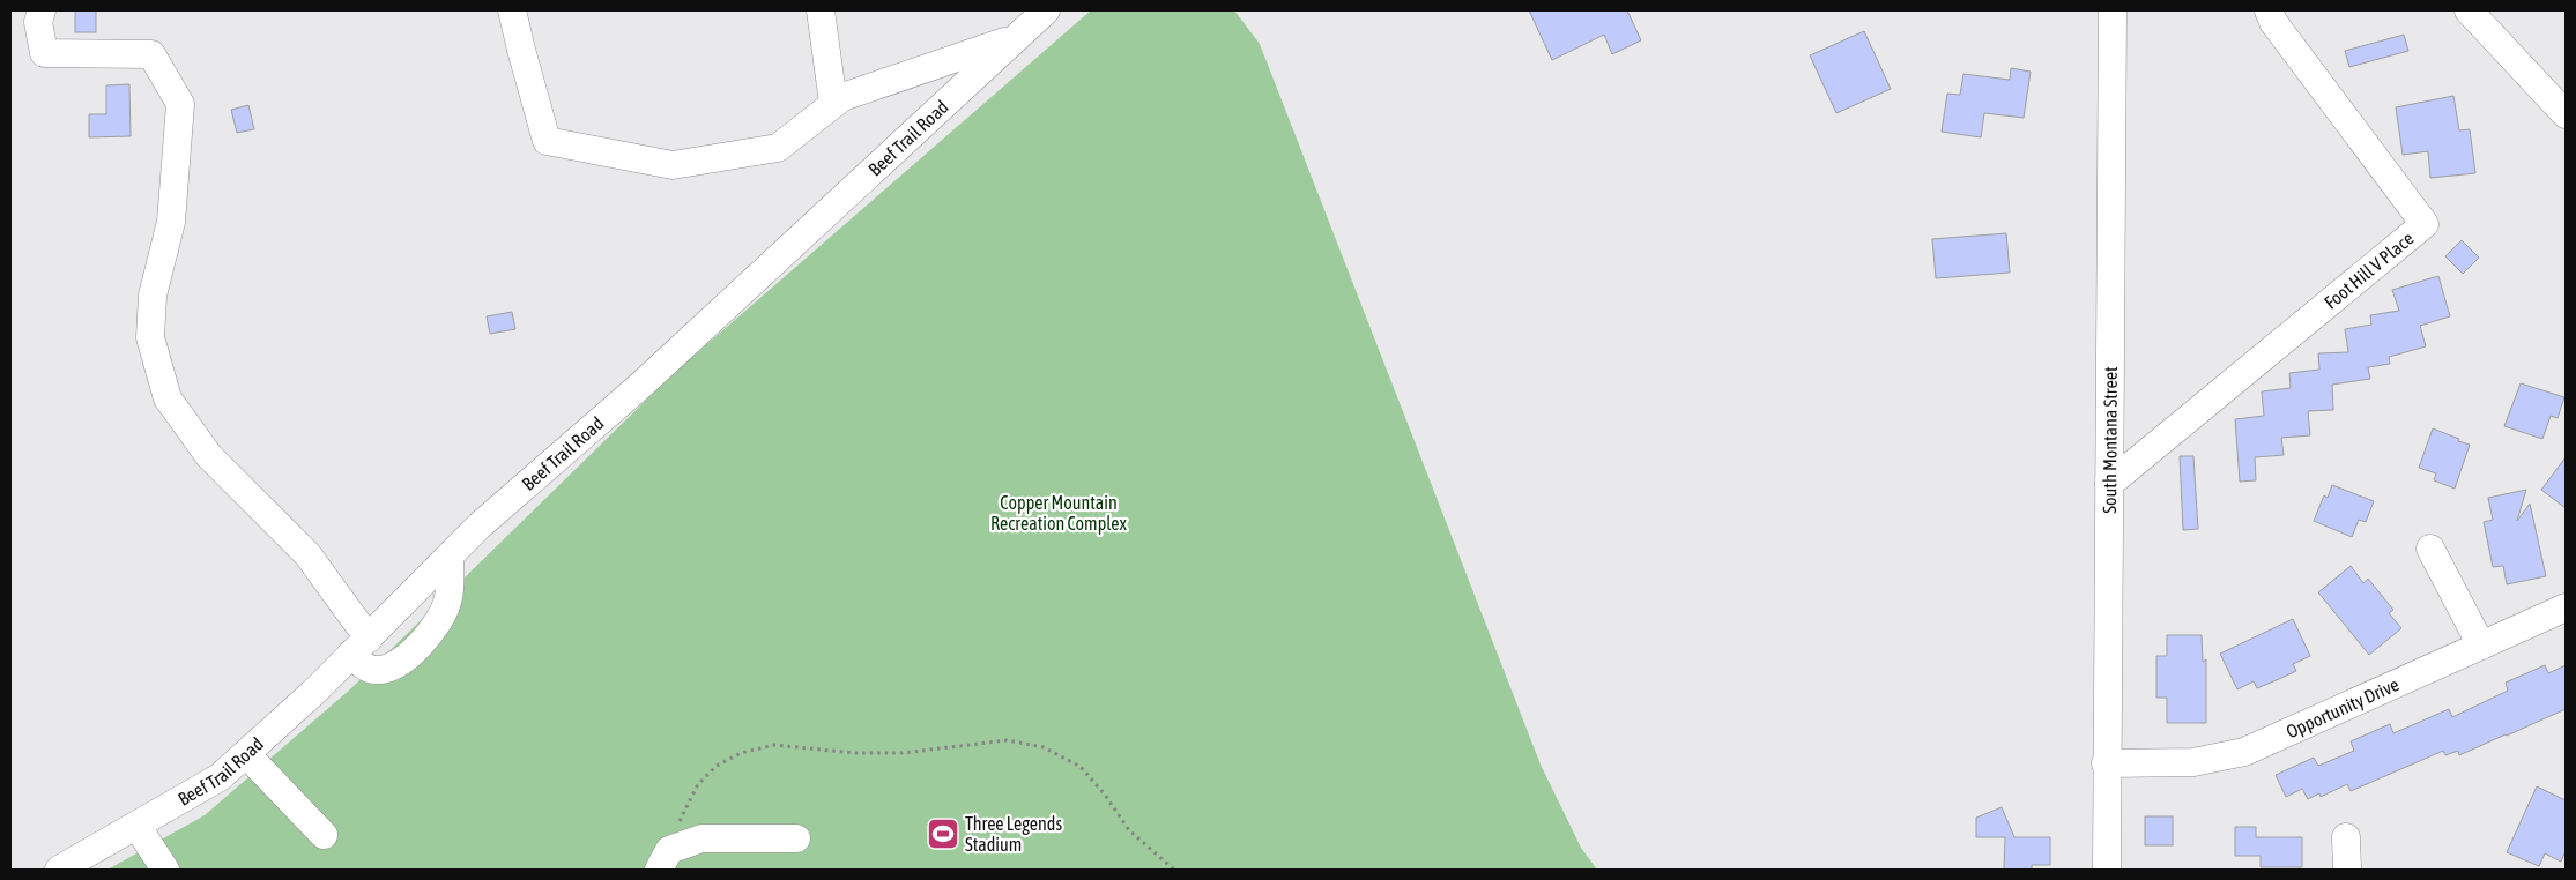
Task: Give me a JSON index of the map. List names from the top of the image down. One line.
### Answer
{"streets":{"street":["Beef Trail Road","Foot Hill V Place","South Montana Street","Opportunity Drive"]},"crossings":[["Foot Hill V Place","South Montana Street"],["South Montana Street","Opportunity Drive"]],"parks":["Copper Mountain Recreation Complex"],"places":{"sports":["Three Legends Stadium"]}}
